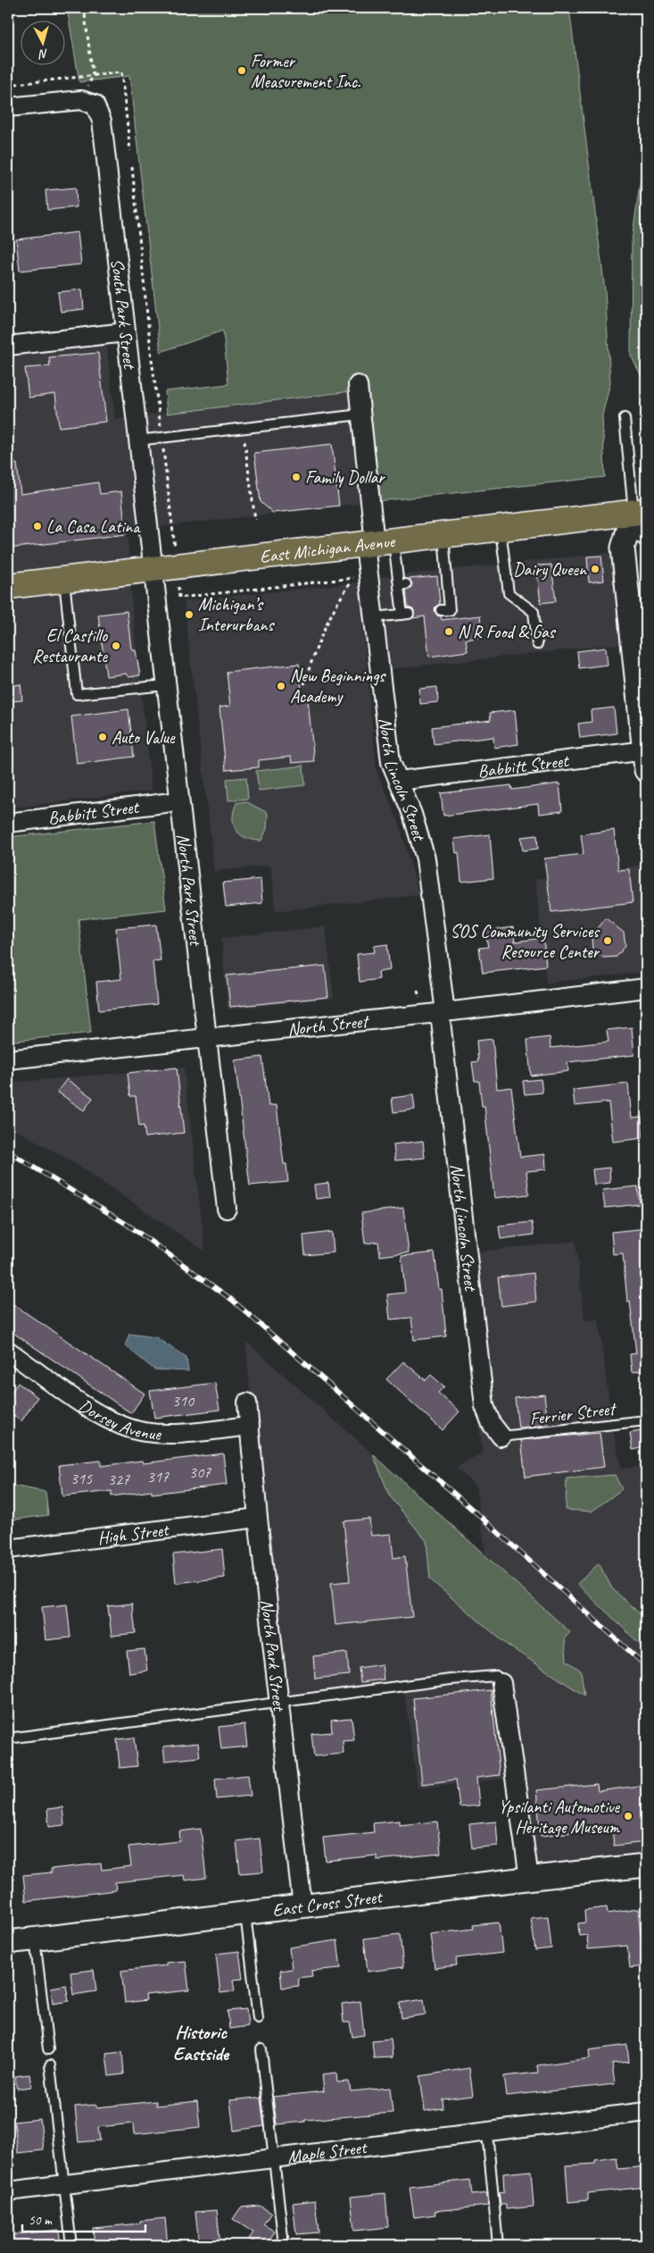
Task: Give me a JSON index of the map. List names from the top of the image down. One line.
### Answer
{"streets":{"main road":["East Michigan Avenue"],"street":["South Park Street","Babbitt Street","North Lincoln Street","North Park Street","North Street","Dorsey Avenue","High Street","East Cross Street","Maple Street"],"lane":["Ferrier Street"]},"crossings":[["South Park Street","East Michigan Avenue"],["South Park Street","North Park Street"],["East Michigan Avenue","North Lincoln Street"],["East Michigan Avenue","North Park Street"],["Babbitt Street","North Lincoln Street"],["Babbitt Street","North Park Street"],["North Lincoln Street","North Street"],["North Lincoln Street","Ferrier Street"],["North Park Street","North Street"],["North Park Street","Dorsey Avenue"],["North Park Street","High Street"],["North Park Street","East Cross Street"]],"districts":["Historic Eastside"],"places":["Former Measurement Inc.","Family Dollar","La Casa Latina","Dairy Queen","Michigan’s Interurbans","N R Food & Gas","El Castillo Restaurante","New Beginnings Academy","Auto Value","SOS Community Services Resource Center","Ypsilanti Automotive Heritage Museum"],"house_numbers":["310","307","317","315","327"],"scale_bar":"50 m","north":"bottom"}
